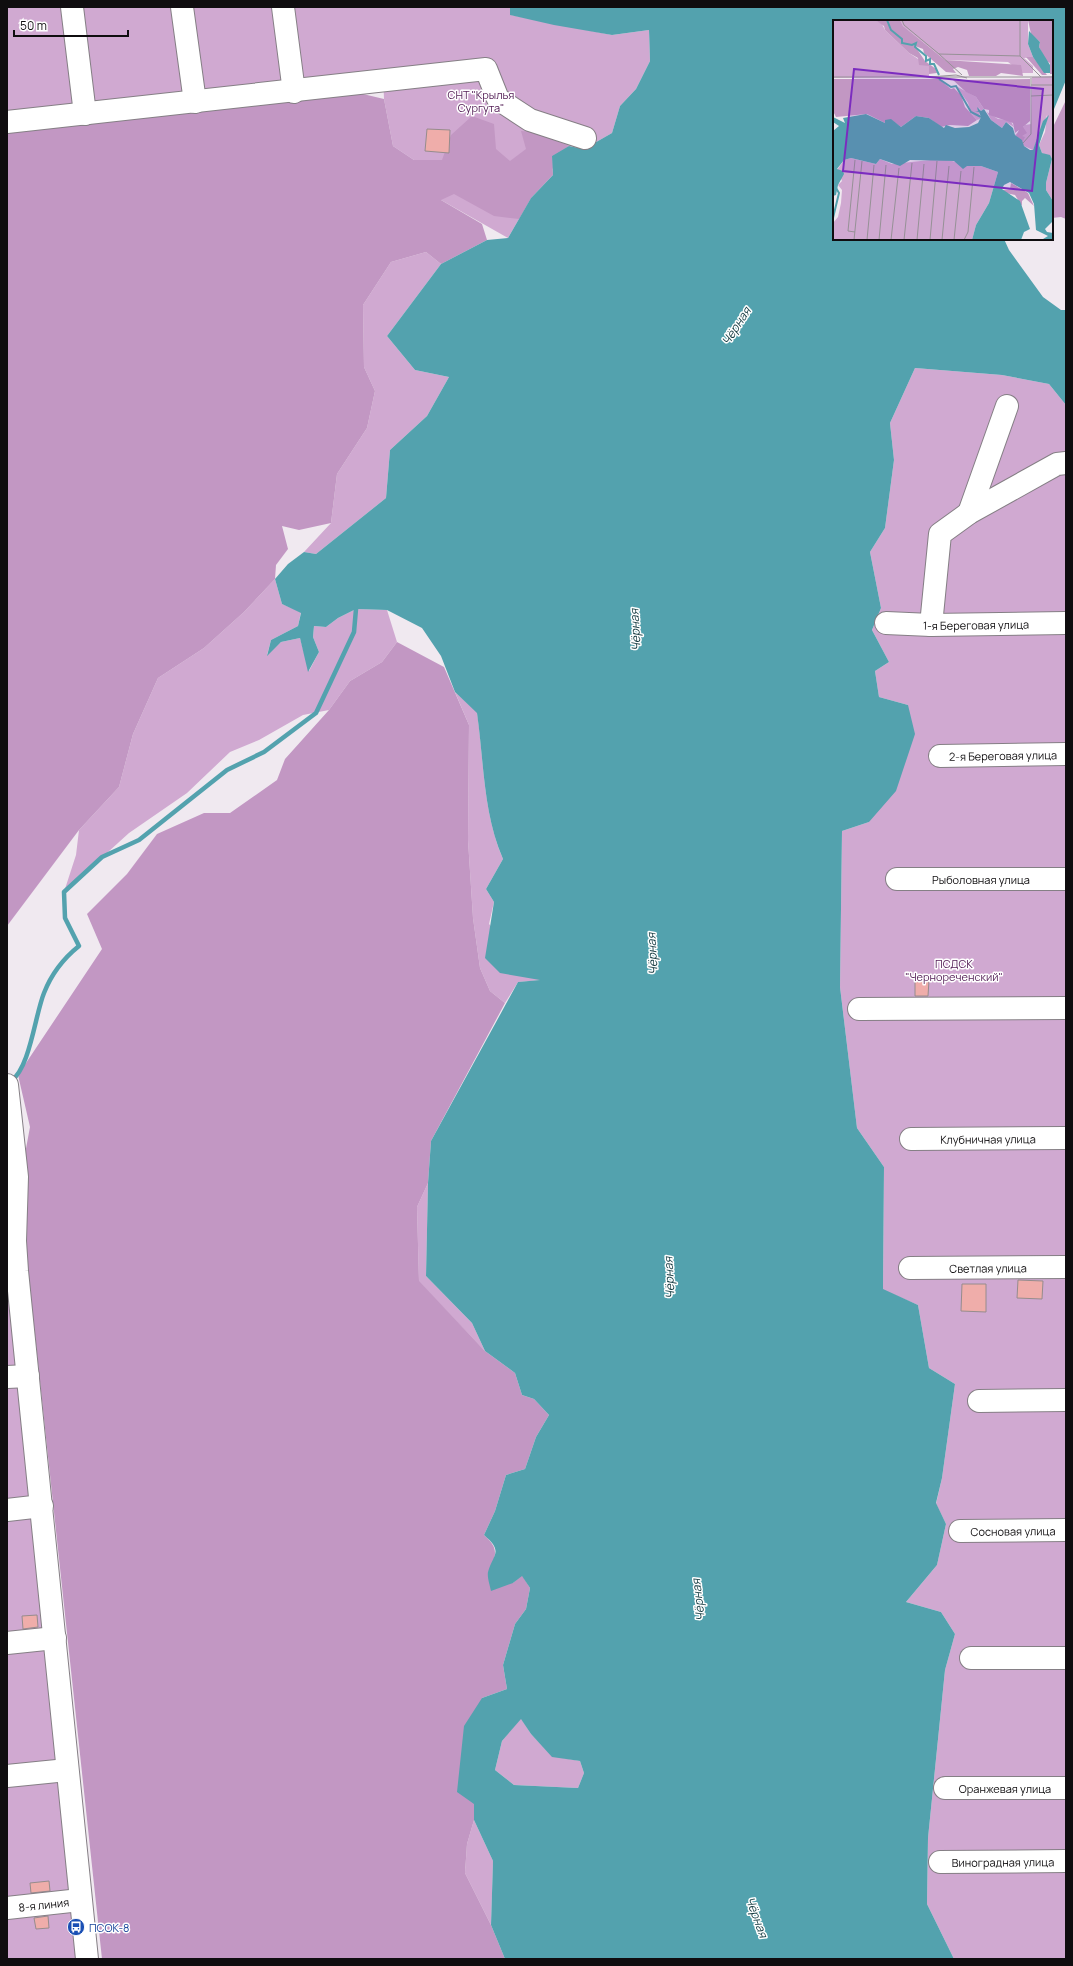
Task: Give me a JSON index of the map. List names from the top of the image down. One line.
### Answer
{"streets":{"street":["1-я Береговая улица","2-я Береговая улица","Рыболовная улица","Клубничная улица","Светлая улица","Сосновая улица","Оранжевая улица","Виноградная улица","8-я линия"]},"water":["Чёрная"],"parks":["CНТ \"Крылья Сургута\"","ПСДСК \"Чернореченский\""],"places":{"bus stop":["ПСОК-8"]},"scale_bar":"50 m"}
